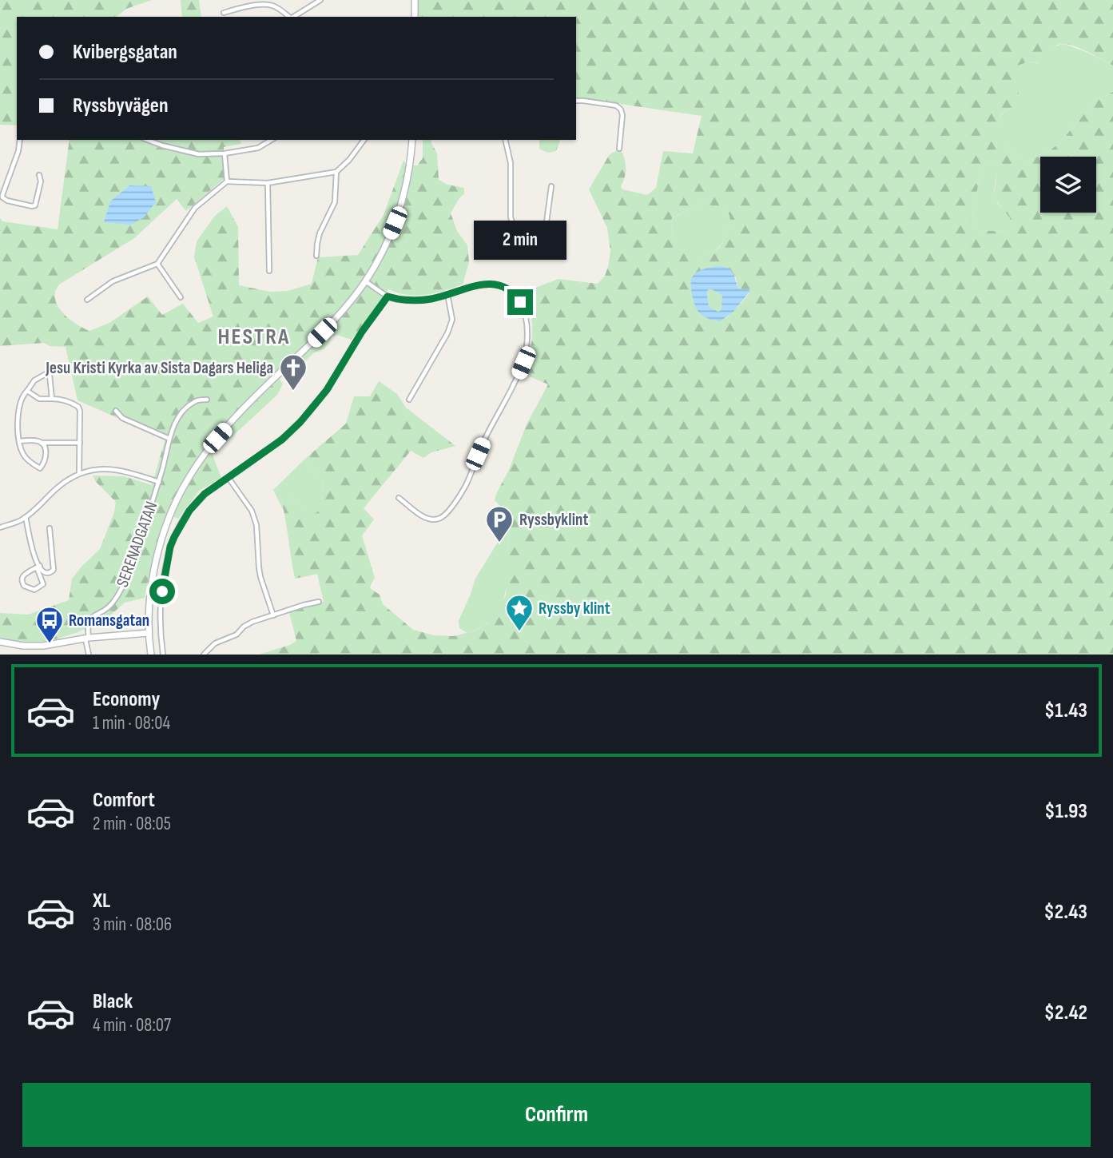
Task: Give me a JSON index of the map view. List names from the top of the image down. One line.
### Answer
{"streets":{"street":["SERENADGATAN"]},"districts":["HESTRA"],"places":{"church":["Jesu Kristi Kyrka av Sista Dagars Heliga"],"parking":["Ryssbyklint"],"place":["Ryssby klint"],"bus stop":["Romansgatan"]},"page":{"banner":["Kvibergsgatan","Ryssbyvägen"],"bubble":"2 min","list":[{"name":"Economy","note":"1 min · 08:04","value":"$1.43"},{"name":"Comfort","note":"2 min · 08:05","value":"$1.93"},{"name":"XL","note":"3 min · 08:06","value":"$2.43"},{"name":"Black","note":"4 min · 08:07","value":"$2.42"}],"buttons":"Confirm"}}
